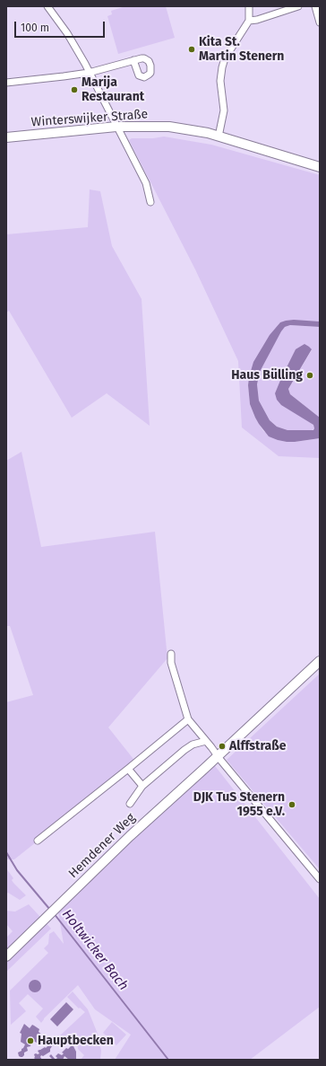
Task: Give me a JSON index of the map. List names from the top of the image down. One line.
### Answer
{"streets":{"street":["Winterswijker Straße","Hemdener Weg"]},"water":["Holtwicker Bach"],"places":["Kita St. Martin Stenern","Marija Restaurant","Haus Bülling","Alffstraße","DJK TuS Stenern 1955 e.V.","Hauptbecken"],"scale_bar":"100 m"}
